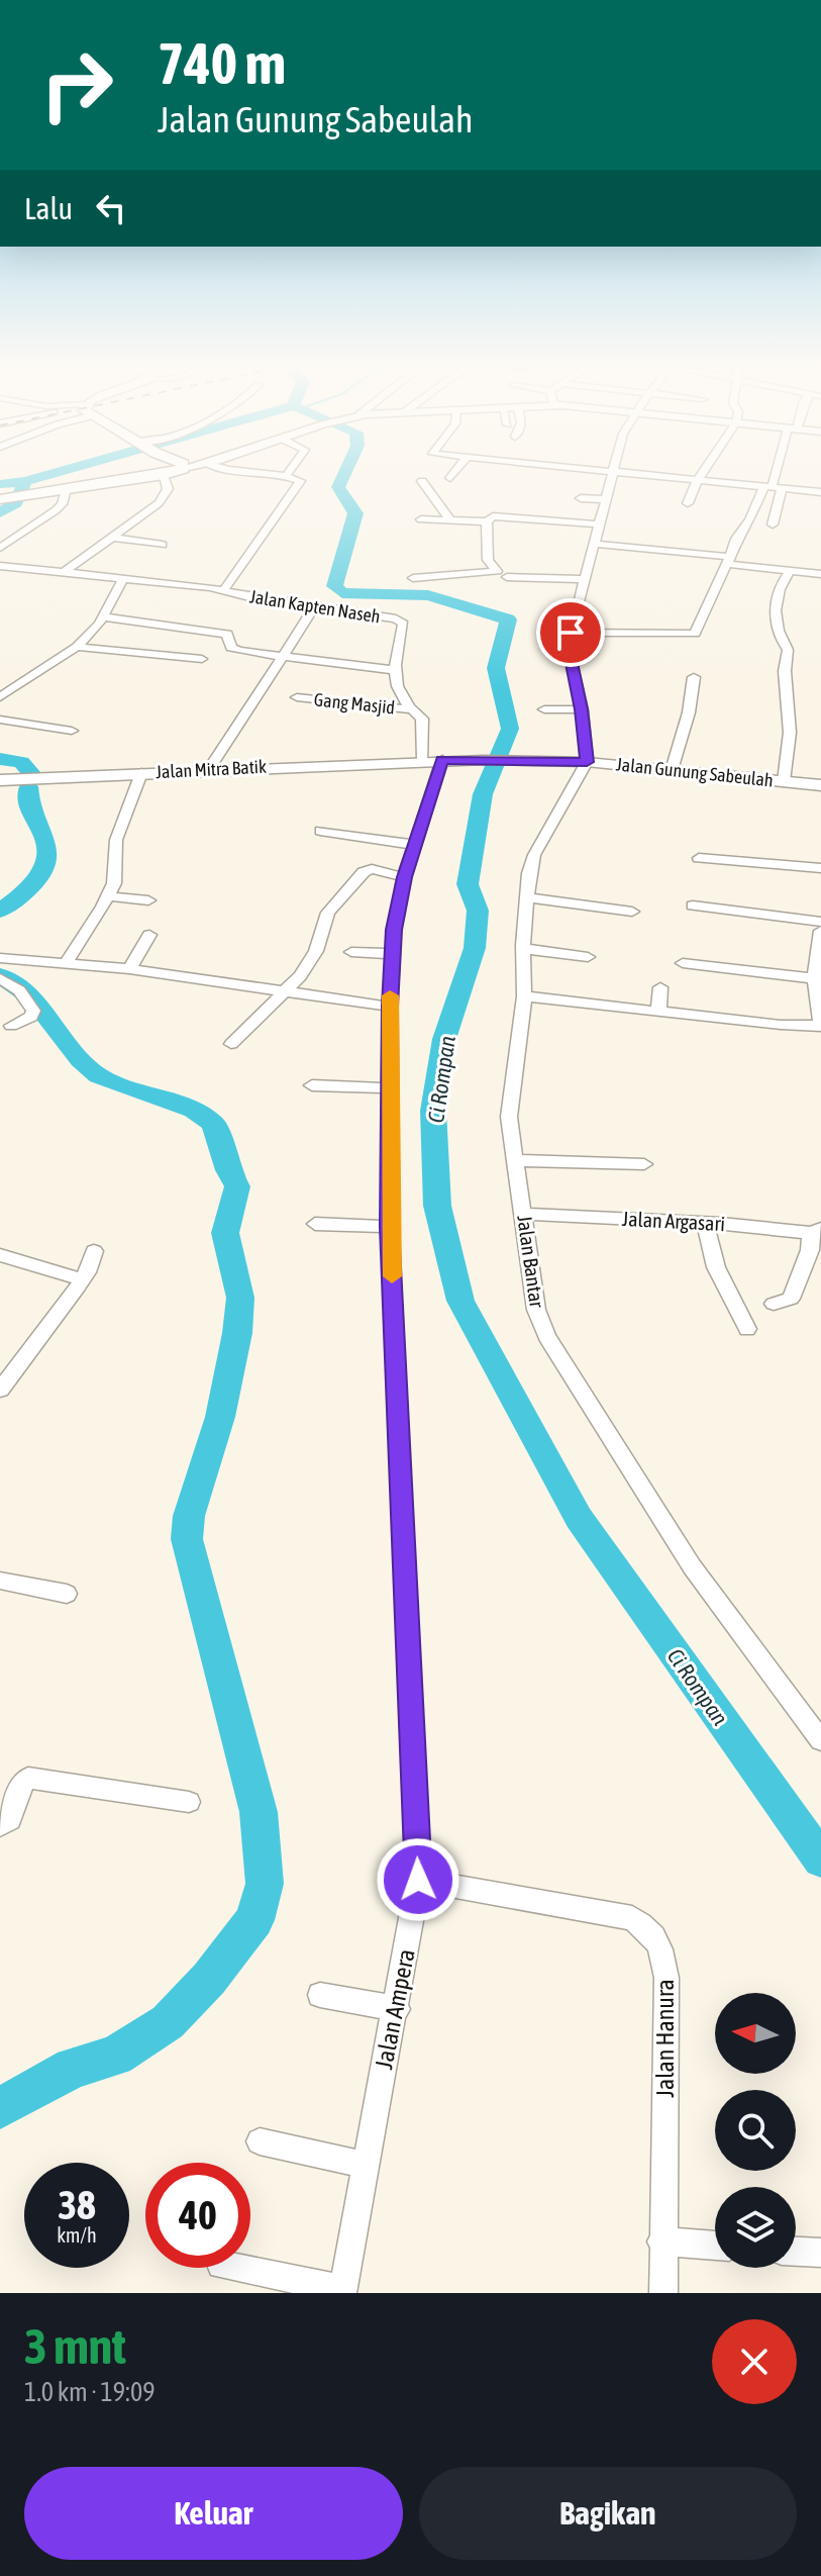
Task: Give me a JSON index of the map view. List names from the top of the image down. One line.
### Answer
{"streets":{"main road":["Jalan Mitra Batik","Jalan Gunung Sabeulah"],"street":["Jalan Kapten Naseh","Gang Masjid","Jalan Argasari","Jalan Bantar","Jalan Ampera","Jalan Hanura"]},"crossings":[["Jalan Kapten Naseh","Gang Masjid"],["Jalan Kapten Naseh","Jalan Mitra Batik"],["Jalan Kapten Naseh","Jalan Gunung Sabeulah"],["Jalan Mitra Batik","Jalan Gunung Sabeulah"],["Jalan Gunung Sabeulah","Jalan Bantar"],["Jalan Gunung Sabeulah","Jalan Ampera"],["Jalan Argasari","Jalan Bantar"],["Jalan Ampera","Jalan Hanura"]],"water":["Ci Rompan"],"north":"left","page":{"turn":["740 m","Jalan Gunung Sabeulah"],"then":"Lalu","speed":"38 km/h","limit":"40","heading":["3 mnt","1.0 km · 19:09"],"buttons":["Keluar","Bagikan"]}}
